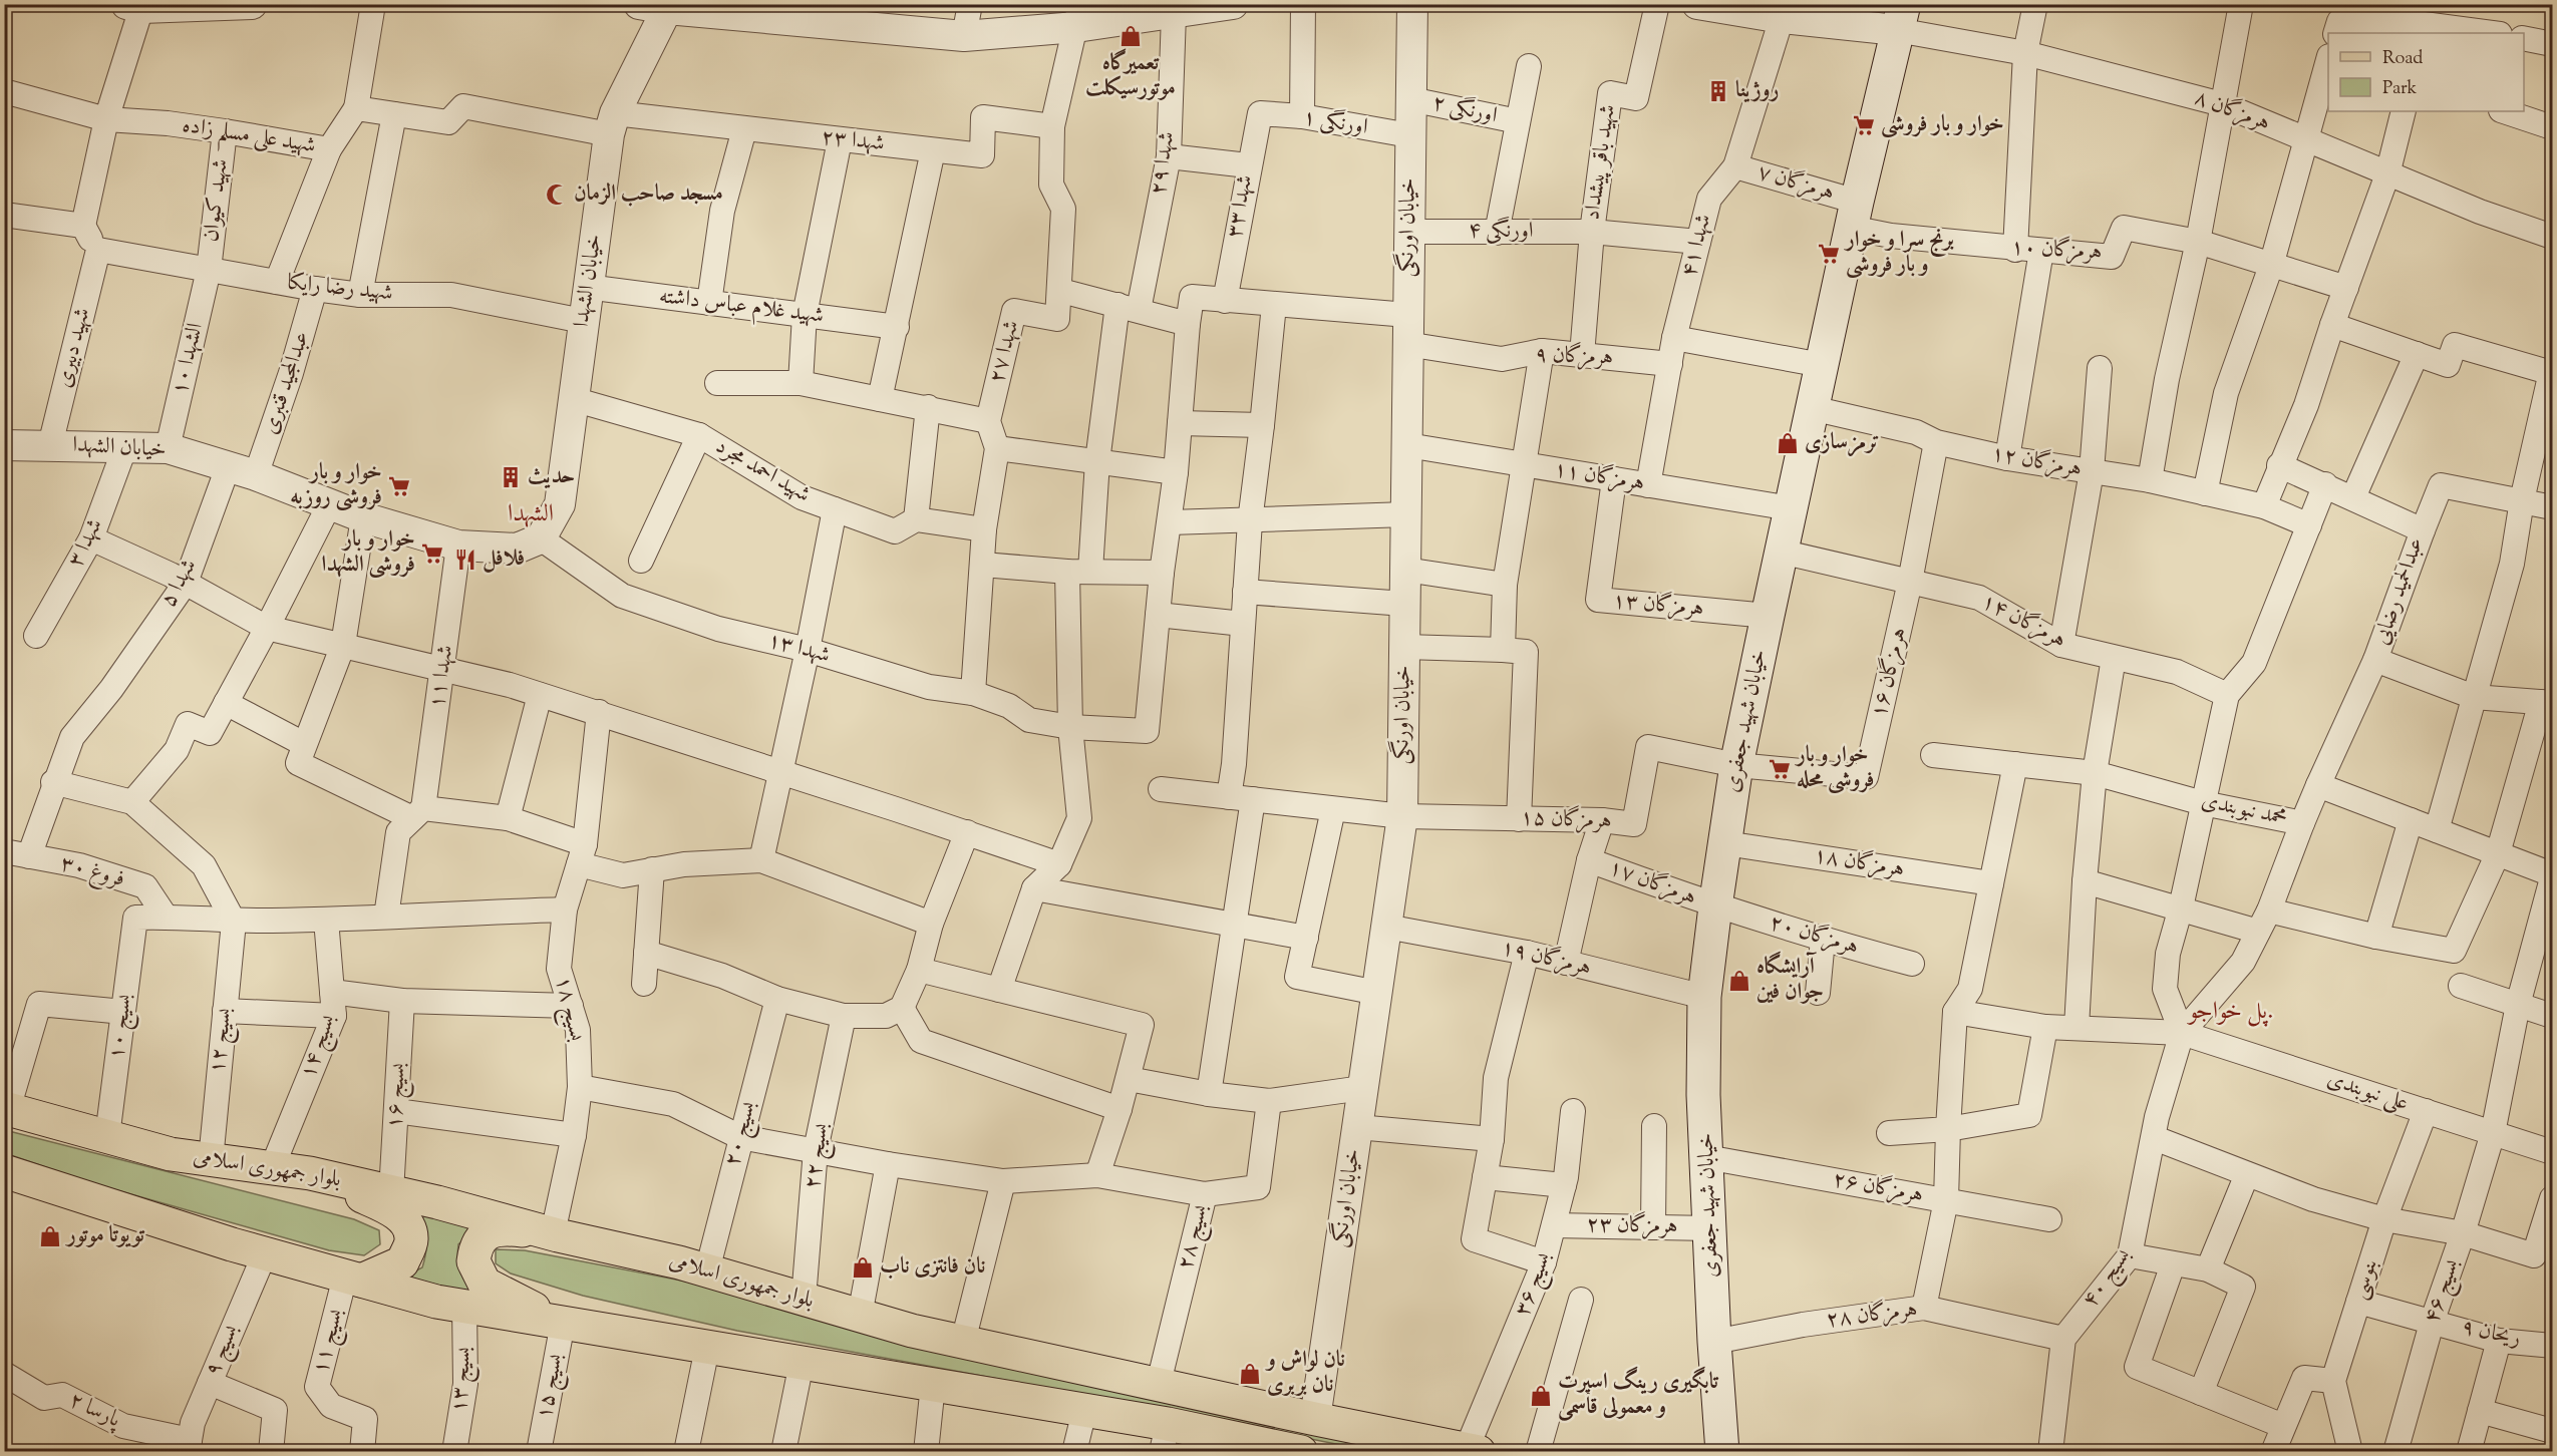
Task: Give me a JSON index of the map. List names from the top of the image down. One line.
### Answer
{"streets":{"main road":["خیابان شهید جعفری","بلوار جمهوری اسلامی"],"street":["اورنگی ۲","هرمزگان ۸","اورنگی ۱","شهید علی مسلم زاده","شهدا ۲۳","شهید باقر پیشداد","شهدا ۲۹","هرمزگان ۷","شهید کیوان","شهدا ۳۳","خیابان اورنگی","اورنگی ۴","شهدا ۴۱","هرمزگان ۱۰","خیابان الشهدا","شهید رضا رایکا","شهید غلام عباس داشته","شهید دبیری","شهدا ۲۷","هرمزگان ۹","الشهدا ۱۰","عبدالمجید قنبری","هرمزگان ۱۲","شهید احمد مجرد","هرمزگان ۱۱","شهدا ۳","شهدا ۵","عبدالحمید رضایی","هرمزگان ۱۳","هرمزگان ۱۴","شهدا ۱۳","هرمزگان ۱۶","شهدا ۱۱","محمد نبوبندی","هرمزگان ۱۵","هرمزگان ۱۸","فروغ ۳۰","هرمزگان ۱۷","هرمزگان ۲۰","هرمزگان ۱۹","بسیج ۱۸","بسیج ۱۰","بسیج ۱۲","بسیج ۱۴","علی نبوبندی","بسیج ۱۶","بسیج ۲۰","بسیج ۲۲","هرمزگان ۲۶","هرمزگان ۲۳","بسیج ۲۸","بسیج ۴۰","بنوسی","بسیج ۳۶","بسیج ۴۶","هرمزگان ۲۸","ریحان ۹","بسیج ۱۱","بسیج ۹","بسیج ۱۳","بسیج ۱۵","پارسا ۲"]},"crossings":[["اورنگی ۲","خیابان اورنگی"],["هرمزگان ۸","خیابان شهید جعفری"],["اورنگی ۱","شهدا ۳۳"],["اورنگی ۱","خیابان اورنگی"],["شهید علی مسلم زاده","شهید کیوان"],["شهدا ۲۳","خیابان الشهدا"],["شهدا ۲۳","شهدا ۲۷"],["شهید باقر پیشداد","اورنگی ۴"],["شهید باقر پیشداد","هرمزگان ۹"],["شهدا ۲۹","خیابان الشهدا"],["شهدا ۲۹","شهدا ۱۳"],["هرمزگان ۷","شهدا ۴۱"],["هرمزگان ۷","هرمزگان ۱۰"],["هرمزگان ۷","خیابان شهید جعفری"],["شهید کیوان","شهید رضا رایکا"],["شهید کیوان","الشهدا ۱۰"],["خیابان اورنگی","اورنگی ۴"],["خیابان اورنگی","هرمزگان ۹"],["خیابان اورنگی","هرمزگان ۱۱"],["خیابان اورنگی","هرمزگان ۱۵"],["خیابان اورنگی","هرمزگان ۱۹"],["خیابان اورنگی","بلوار جمهوری اسلامی"],["اورنگی ۴","شهدا ۴۱"],["شهدا ۴۱","هرمزگان ۹"],["شهدا ۴۱","هرمزگان ۱۱"],["هرمزگان ۱۰","خیابان شهید جعفری"],["خیابان الشهدا","شهید رضا رایکا"],["خیابان الشهدا","شهید غلام عباس داشته"],["خیابان الشهدا","شهید دبیری"],["خیابان الشهدا","شهدا ۲۷"],["خیابان الشهدا","الشهدا ۱۰"],["خیابان الشهدا","عبدالمجید قنبری"],["خیابان الشهدا","شهید احمد مجرد"],["خیابان الشهدا","شهدا ۳"],["خیابان الشهدا","شهدا ۵"],["خیابان الشهدا","شهدا ۱۳"],["خیابان الشهدا","شهدا ۱۱"],["شهید رضا رایکا","شهید دبیری"],["شهید رضا رایکا","الشهدا ۱۰"],["شهید رضا رایکا","عبدالمجید قنبری"],["هرمزگان ۱۲","خیابان شهید جعفری"],["هرمزگان ۱۱","هرمزگان ۱۳"],["هرمزگان ۱۱","خیابان شهید جعفری"],["شهدا ۵","فروغ ۳۰"],["عبدالحمید رضایی","محمد نبوبندی"],["هرمزگان ۱۳","خیابان شهید جعفری"],["هرمزگان ۱۴","هرمزگان ۱۶"],["هرمزگان ۱۴","خیابان شهید جعفری"],["هرمزگان ۱۶","خیابان شهید جعفری"],["هرمزگان ۱۶","هرمزگان ۱۵"],["خیابان شهید جعفری","هرمزگان ۱۵"],["خیابان شهید جعفری","هرمزگان ۱۸"],["خیابان شهید جعفری","هرمزگان ۱۷"],["خیابان شهید جعفری","هرمزگان ۲۰"],["خیابان شهید جعفری","هرمزگان ۱۹"],["خیابان شهید جعفری","هرمزگان ۲۶"],["خیابان شهید جعفری","هرمزگان ۲۳"],["خیابان شهید جعفری","هرمزگان ۲۸"],["محمد نبوبندی","بسیج ۴۰"],["فروغ ۳۰","بسیج ۱۰"],["هرمزگان ۱۷","هرمزگان ۲۰"],["بسیج ۱۸","بلوار جمهوری اسلامی"],["بسیج ۱۰","بلوار جمهوری اسلامی"],["بسیج ۱۲","بلوار جمهوری اسلامی"],["بسیج ۱۴","بلوار جمهوری اسلامی"],["علی نبوبندی","بسیج ۴۰"],["علی نبوبندی","بنوسی"],["علی نبوبندی","بسیج ۴۶"],["بسیج ۱۶","بلوار جمهوری اسلامی"],["بسیج ۲۰","بلوار جمهوری اسلامی"],["بسیج ۲۲","بلوار جمهوری اسلامی"],["بلوار جمهوری اسلامی","بسیج ۲۸"],["بلوار جمهوری اسلامی","بسیج ۳۶"],["هرمزگان ۲۳","بسیج ۳۶"],["بسیج ۴۰","هرمزگان ۲۸"],["بنوسی","ریحان ۹"],["بسیج ۴۶","ریحان ۹"],["بسیج ۹","پارسا ۲"]],"districts":["الشهدا","پل خواجو."],"places":{"shop":["تعمیرگاه موتورسیکلت","ترمزسازی","آرایشگاه جوان فین","تویوتا موتور","نان فانتزی ناب","نان لواش و نان بربری","تابگیری رینگ اسپرت و معمولی قاسمی"],"building":["روژینا","حدیث"],"supermarket":["خوار و بار فروشی","برنج سرا و خوار و بار فروشی","خوار و بار فروشی روزبه","خوار و بار فروشی الشهدا","خوار و بار فروشی محله"],"mosque":["مسجد صاحب الزمان"],"restaurant":["فلافل"]},"legend":["Road","Park"]}
